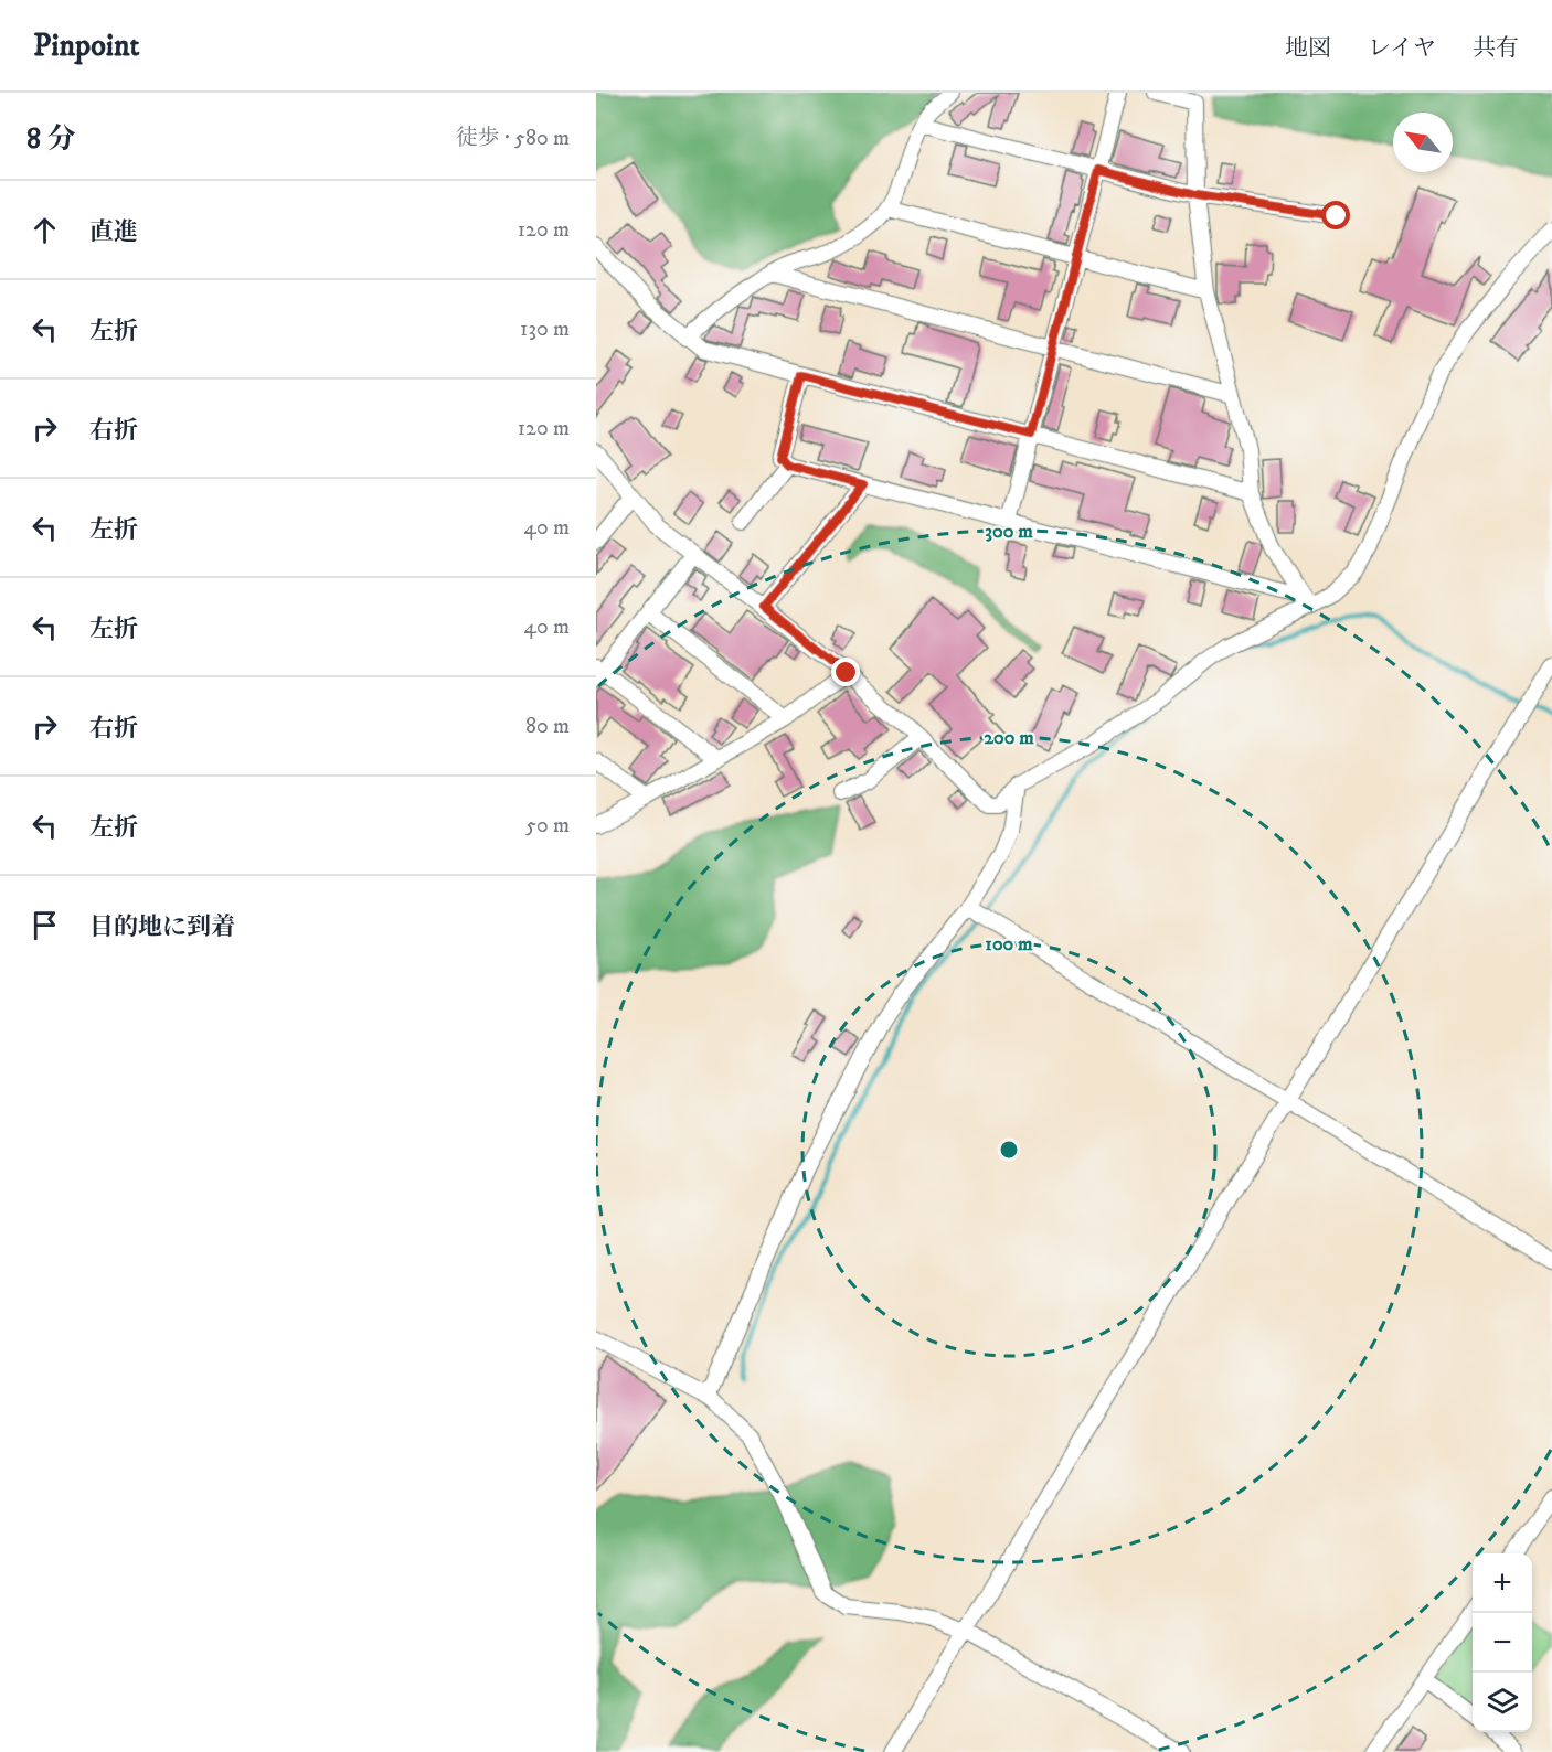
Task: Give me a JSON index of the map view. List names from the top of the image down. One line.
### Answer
{"north":"top left","page":{"header":"Pinpoint","nav":["地図","レイヤ","共有"],"heading":["8 分","徒歩 · 580 m"],"list":[["直進","120 m"],["左折","130 m"],["右折","120 m"],["左折","40 m"],["左折","40 m"],["右折","80 m"],["左折","50 m"],"目的地に到着"],"map_buttons":["+","−"]},"rings":["300 m","200 m","100 m"]}
